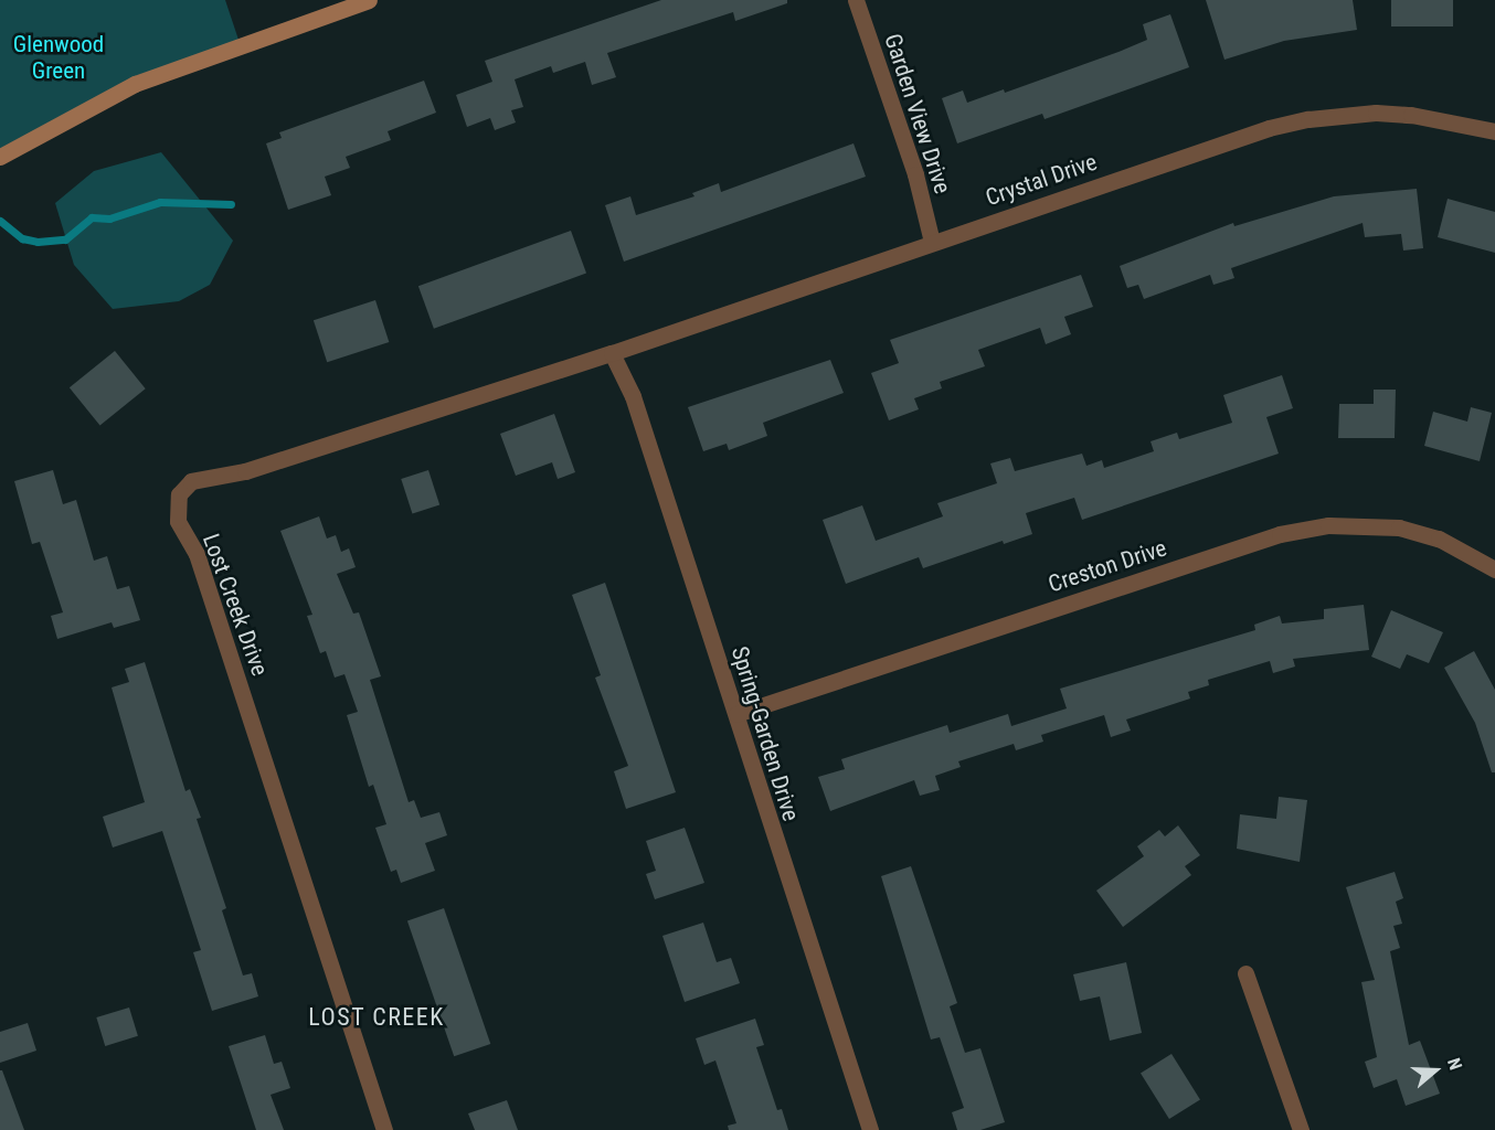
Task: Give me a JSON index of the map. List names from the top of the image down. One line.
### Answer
{"streets":{"street":["Garden View Drive","Crystal Drive","Creston Drive","Lost Creek Drive","Spring-Garden Drive"]},"crossings":[["Garden View Drive","Crystal Drive"],["Crystal Drive","Lost Creek Drive"],["Crystal Drive","Spring-Garden Drive"],["Creston Drive","Spring-Garden Drive"],["Lost Creek Drive","Spring-Garden Drive"]],"districts":["LOST CREEK"],"parks":["Glenwood Green"],"north":"right"}
